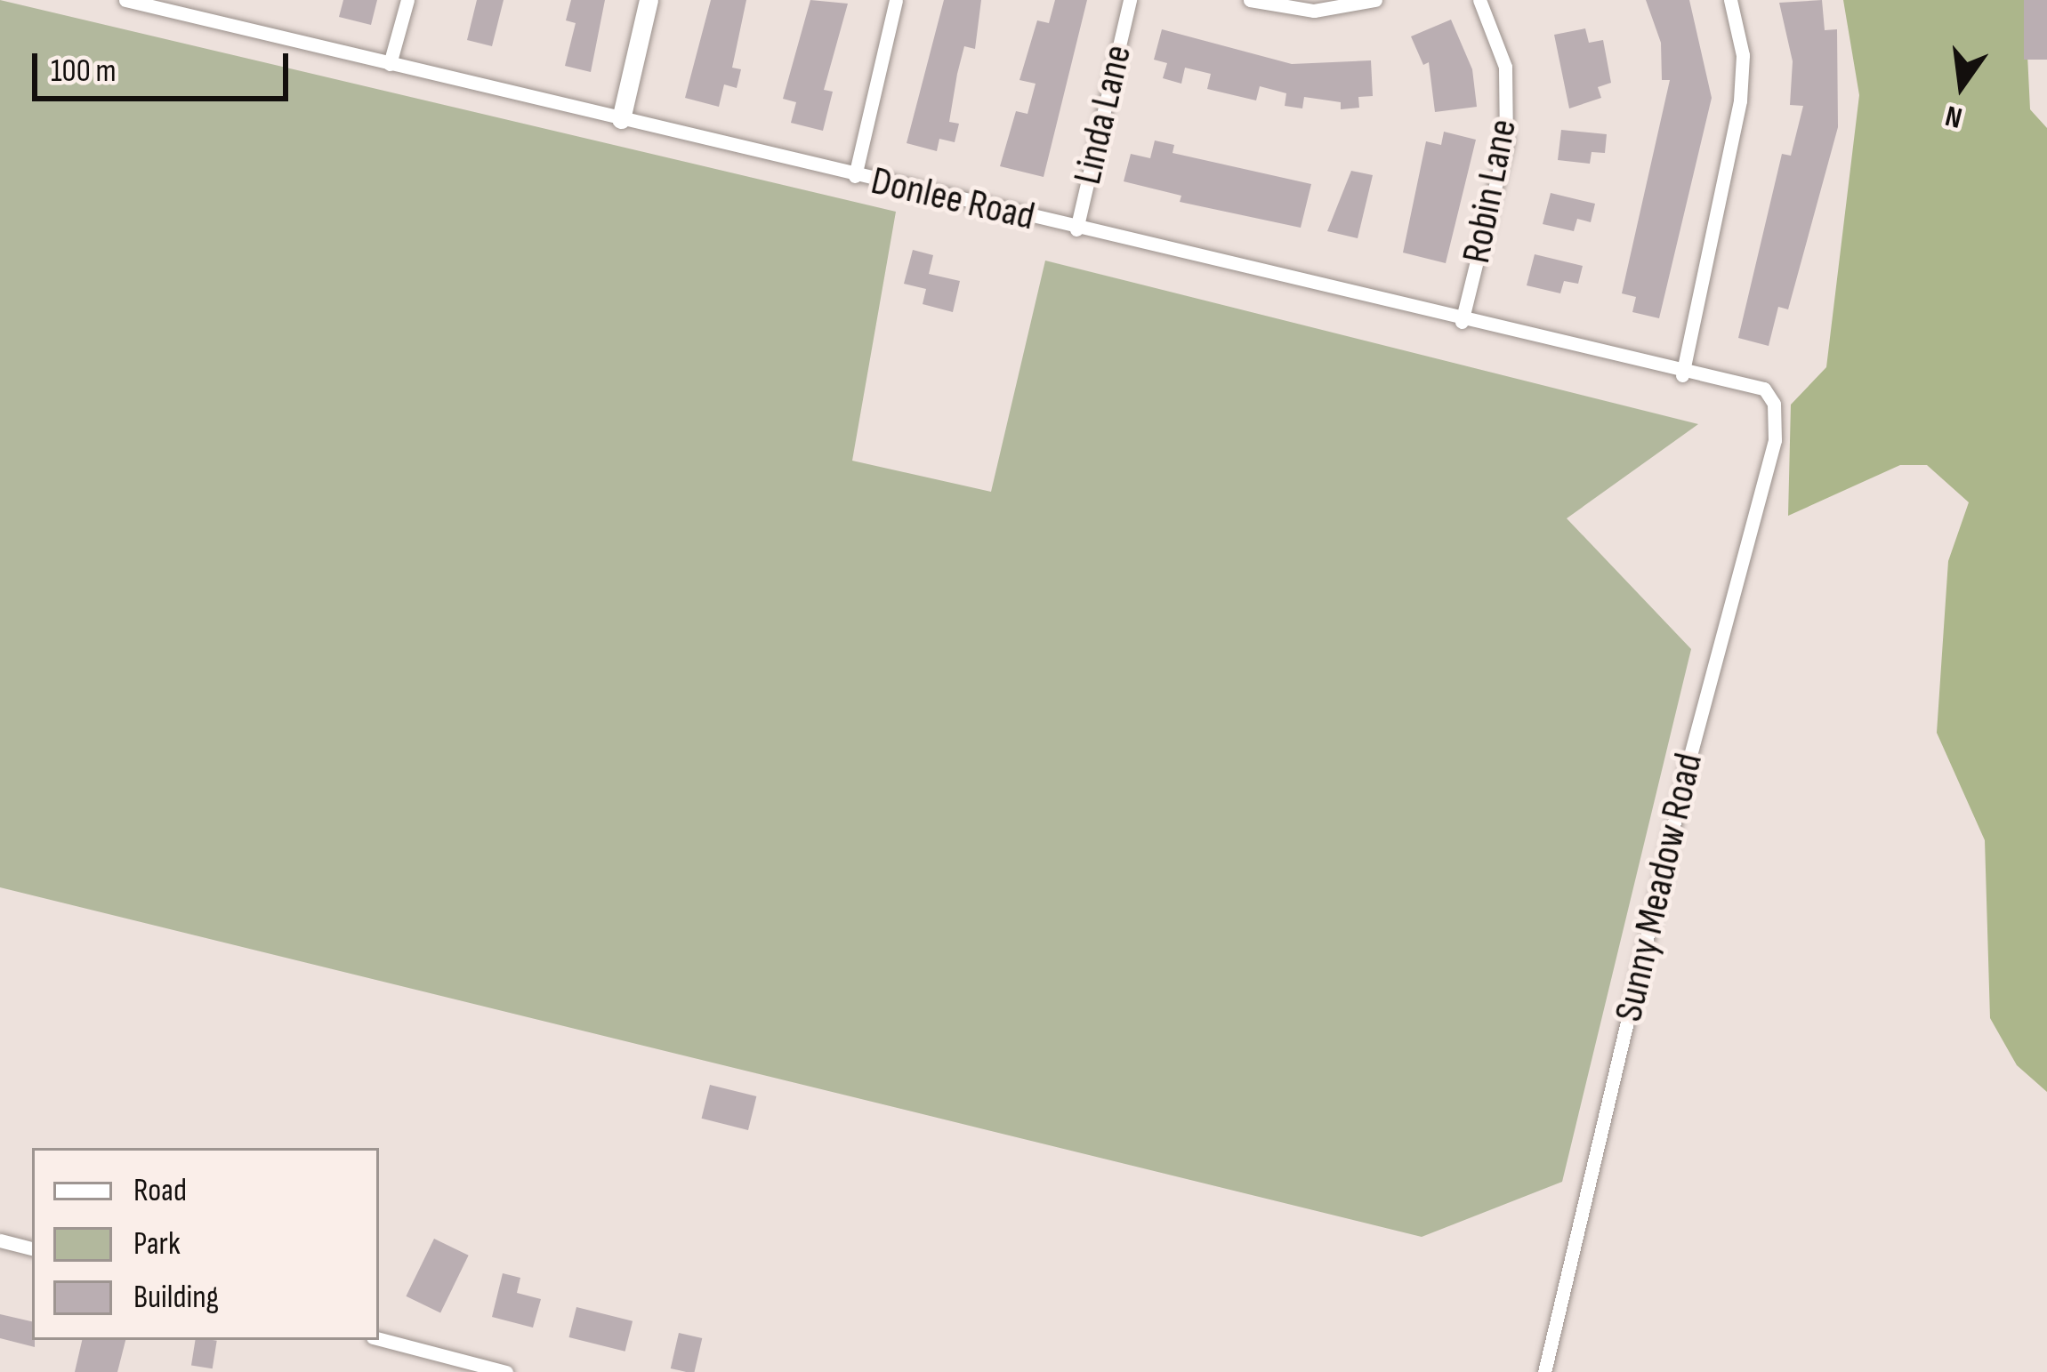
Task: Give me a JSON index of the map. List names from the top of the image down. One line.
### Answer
{"streets":{"street":["Linda Lane","Robin Lane","Donlee Road","Sunny Meadow Road"]},"crossings":[["Linda Lane","Donlee Road"],["Robin Lane","Donlee Road"],["Donlee Road","Sunny Meadow Road"]],"legend":["Road","Park","Building"],"scale_bar":"100 m","north":"bottom"}
